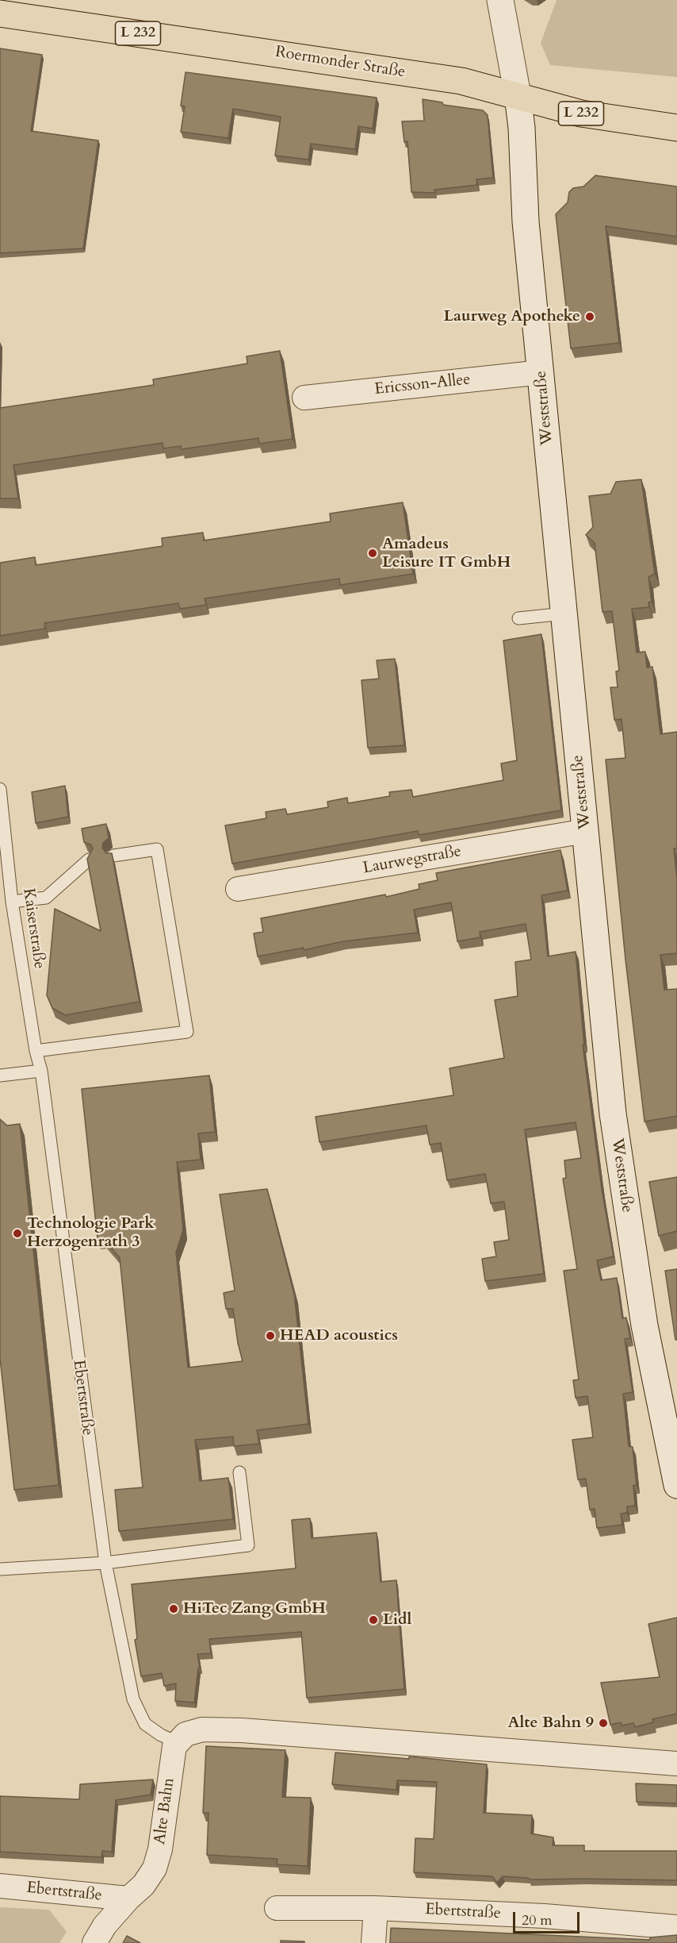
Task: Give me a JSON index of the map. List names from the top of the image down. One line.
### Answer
{"streets":{"main road":["L 232","Roermonder Straße","Weststraße"],"street":["Ericsson-Allee","Laurwegstraße","Ebertstraße","Alte Bahn"],"lane":["Kaiserstraße"]},"crossings":[["Roermonder Straße","Weststraße"],["Ericsson-Allee","Weststraße"],["Weststraße","Laurwegstraße"],["Kaiserstraße","Ebertstraße"],["Ebertstraße","Alte Bahn"]],"places":["Laurweg Apotheke","Amadeus Leisure IT GmbH","Technologie Park Herzogenrath 3","HEAD acoustics","HiTec Zang GmbH","Lidl","Alte Bahn 9"],"scale_bar":"20 m"}
